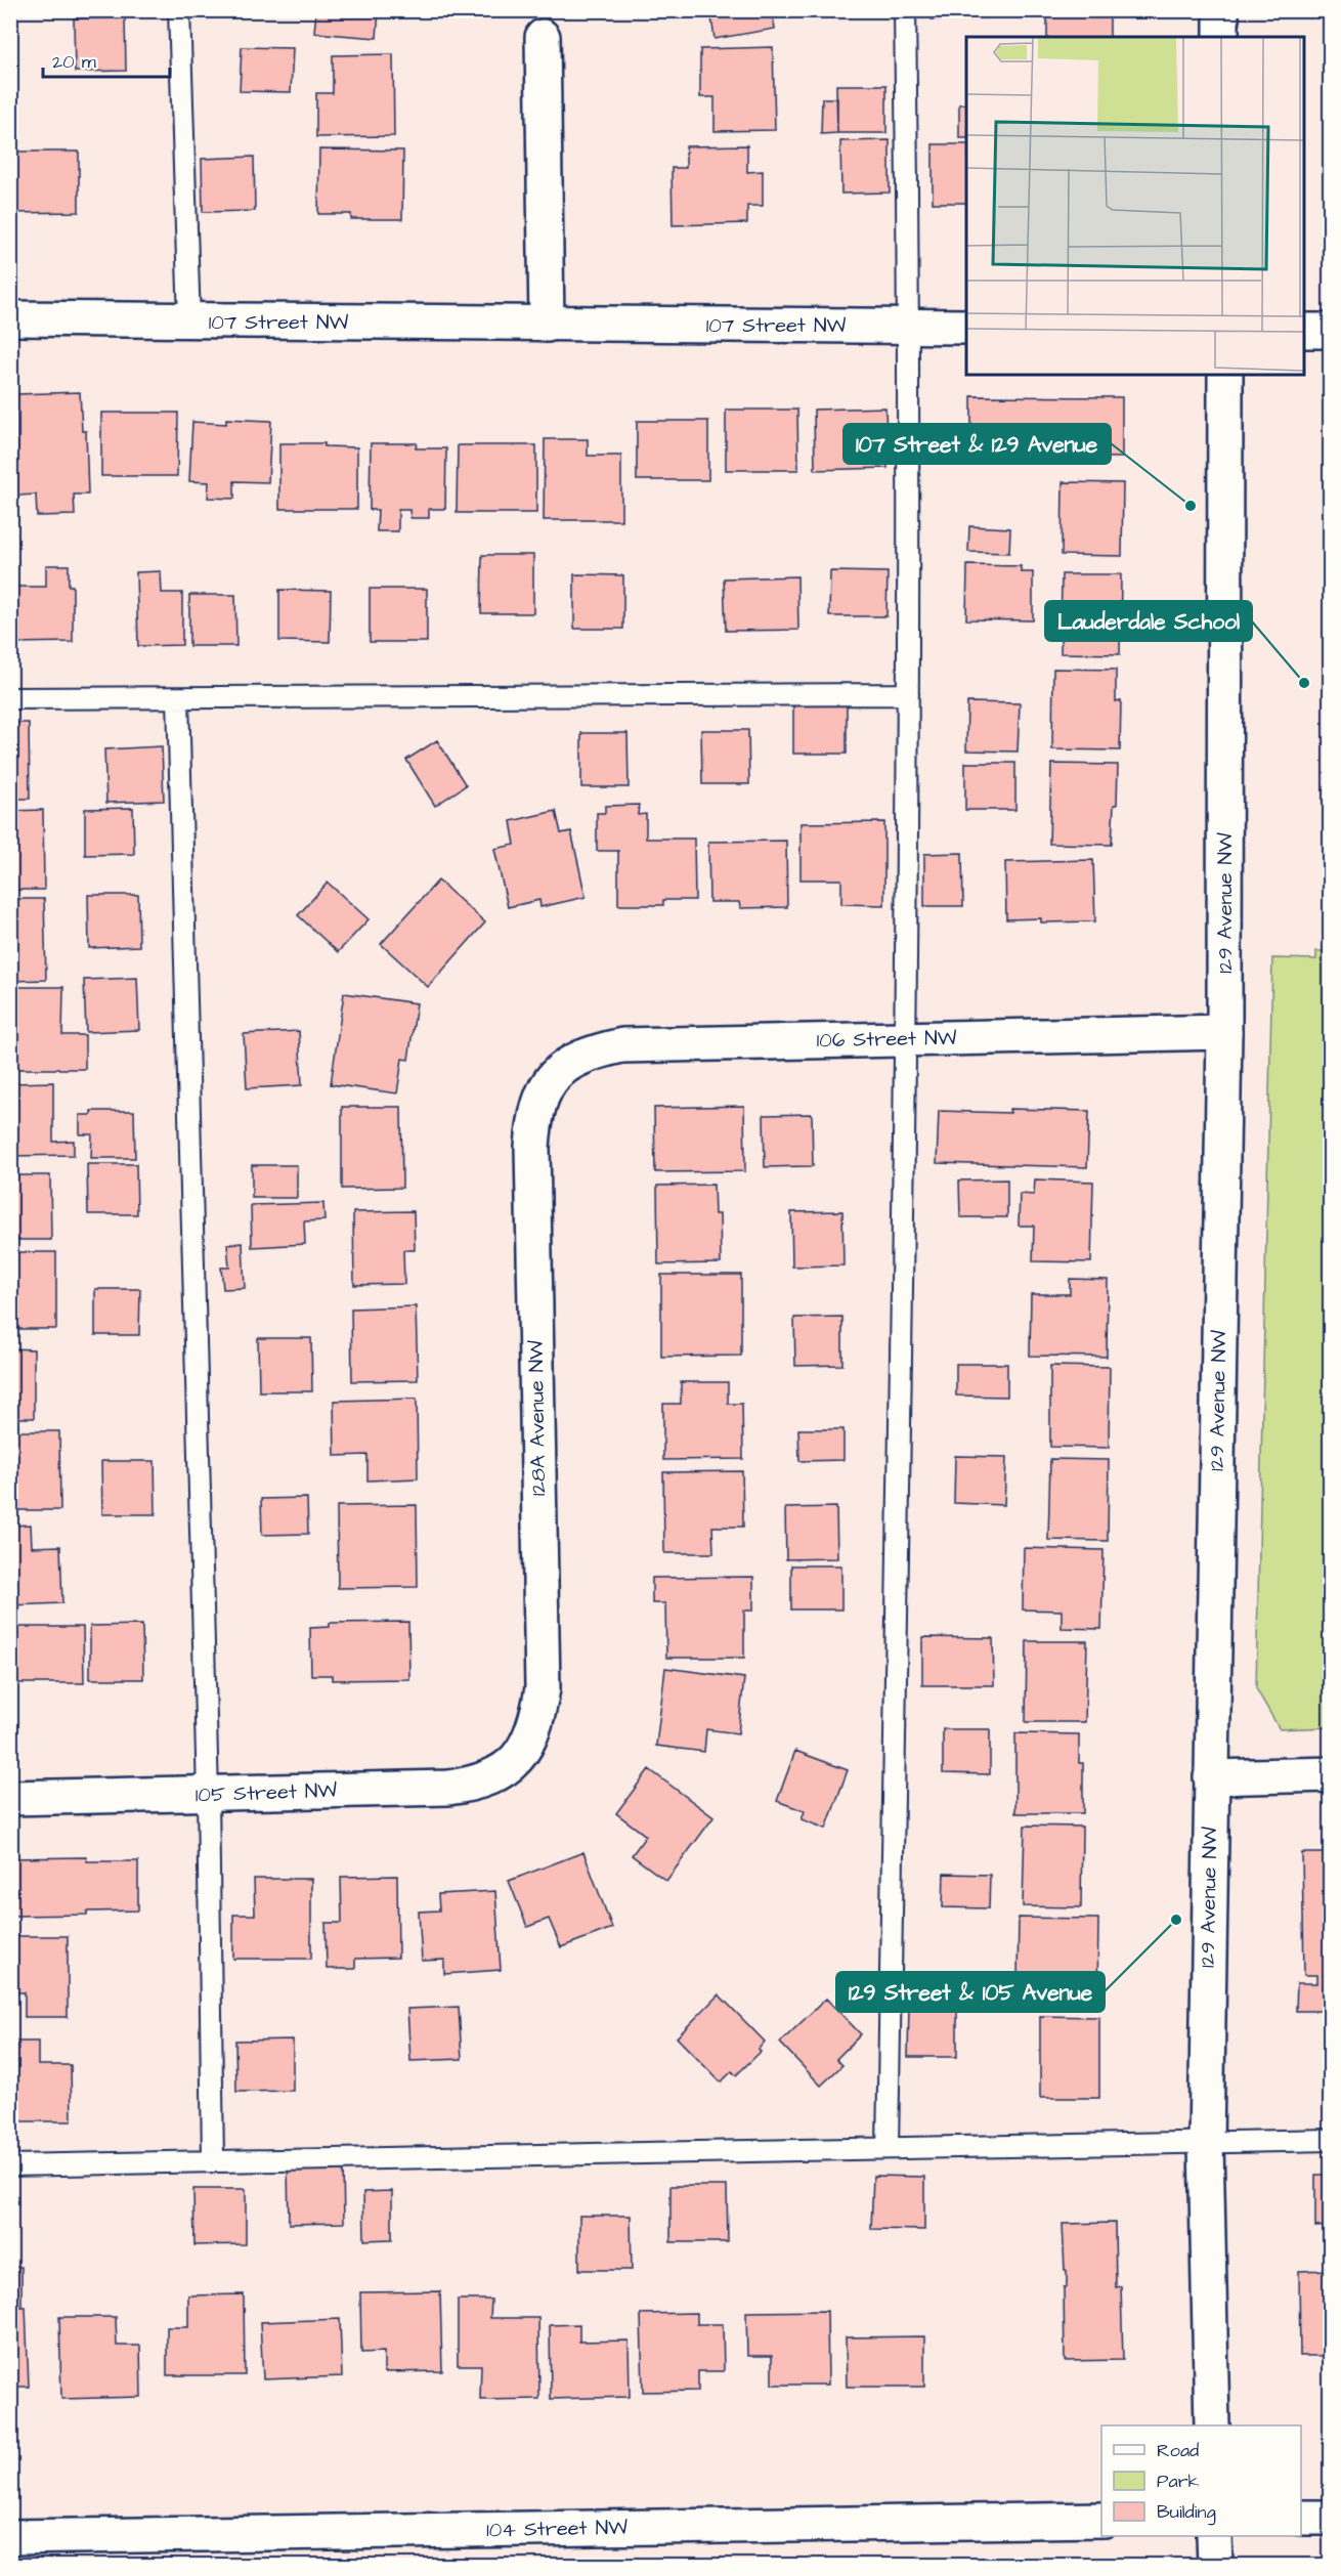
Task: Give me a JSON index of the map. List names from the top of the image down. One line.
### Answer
{"streets":{"street":["107 Street NW","129 Avenue NW","106 Street NW","128A Avenue NW","105 Street NW","104 Street NW"]},"crossings":[["129 Avenue NW","106 Street NW"],["106 Street NW","128A Avenue NW"],["128A Avenue NW","105 Street NW"]],"places":["107 Street & 129 Avenue","Lauderdale School","129 Street & 105 Avenue"],"legend":["Road","Park","Building"],"scale_bar":"20 m"}
